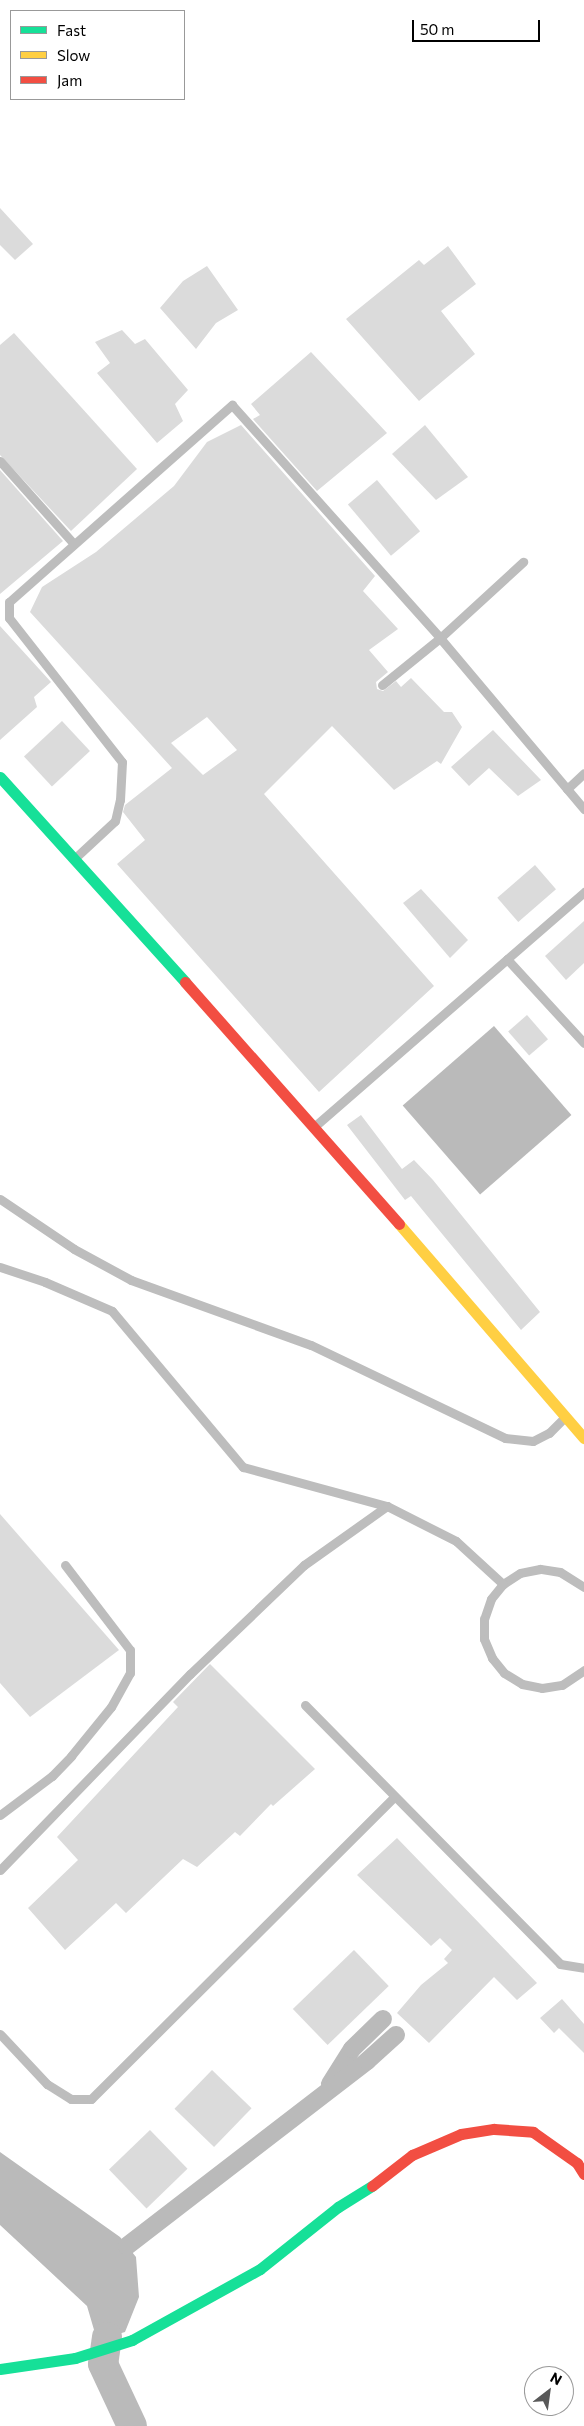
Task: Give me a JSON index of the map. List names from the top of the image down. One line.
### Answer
{"legend":["Fast","Slow","Jam"],"scale_bar":"50 m","north":"top right"}
